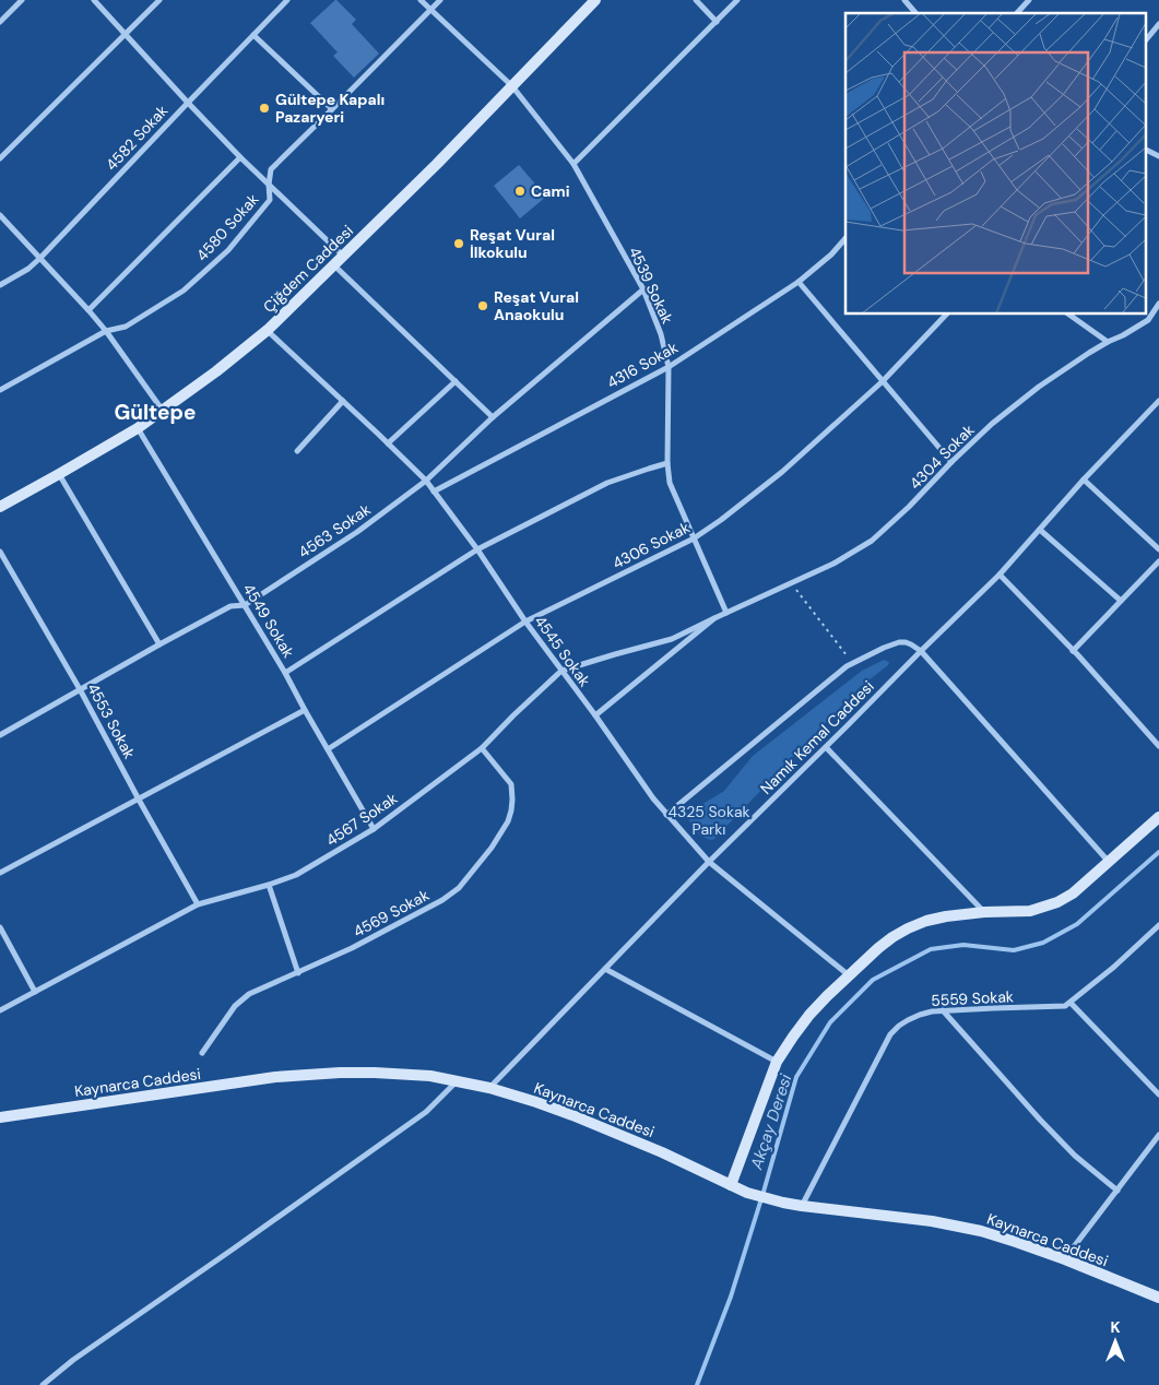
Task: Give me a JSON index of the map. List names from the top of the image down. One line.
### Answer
{"streets":{"street":["4582 Sokak","4580 Sokak","Çiğdem Caddesi","4539 Sokak","4316 Sokak","4304 Sokak","4563 Sokak","4306 Sokak","4549 Sokak","4545 Sokak","4553 Sokak","Namık Kemal Caddesi","4567 Sokak","4569 Sokak","5559 Sokak","Kaynarca Caddesi"]},"crossings":[["4580 Sokak","4539 Sokak"],["Çiğdem Caddesi","4539 Sokak"],["Çiğdem Caddesi","4549 Sokak"],["Çiğdem Caddesi","4545 Sokak"],["4539 Sokak","4316 Sokak"],["4539 Sokak","4304 Sokak"],["4539 Sokak","4563 Sokak"],["4539 Sokak","4306 Sokak"],["4316 Sokak","4545 Sokak"],["4304 Sokak","4567 Sokak"],["4563 Sokak","4549 Sokak"],["4563 Sokak","4545 Sokak"],["4563 Sokak","4553 Sokak"],["4306 Sokak","4549 Sokak"],["4306 Sokak","4545 Sokak"],["4549 Sokak","4567 Sokak"],["4545 Sokak","Namık Kemal Caddesi"],["4545 Sokak","4567 Sokak"],["4553 Sokak","4567 Sokak"],["Namık Kemal Caddesi","Kaynarca Caddesi"],["4567 Sokak","4569 Sokak"],["5559 Sokak","Kaynarca Caddesi"]],"districts":["Gültepe"],"water":["Akçay Deresi"],"parks":["4325 Sokak Parkı"],"places":["Gültepe Kapalı Pazaryeri","Cami","Reşat Vural İlkokulu","Reşat Vural Anaokulu"],"north":"top"}
